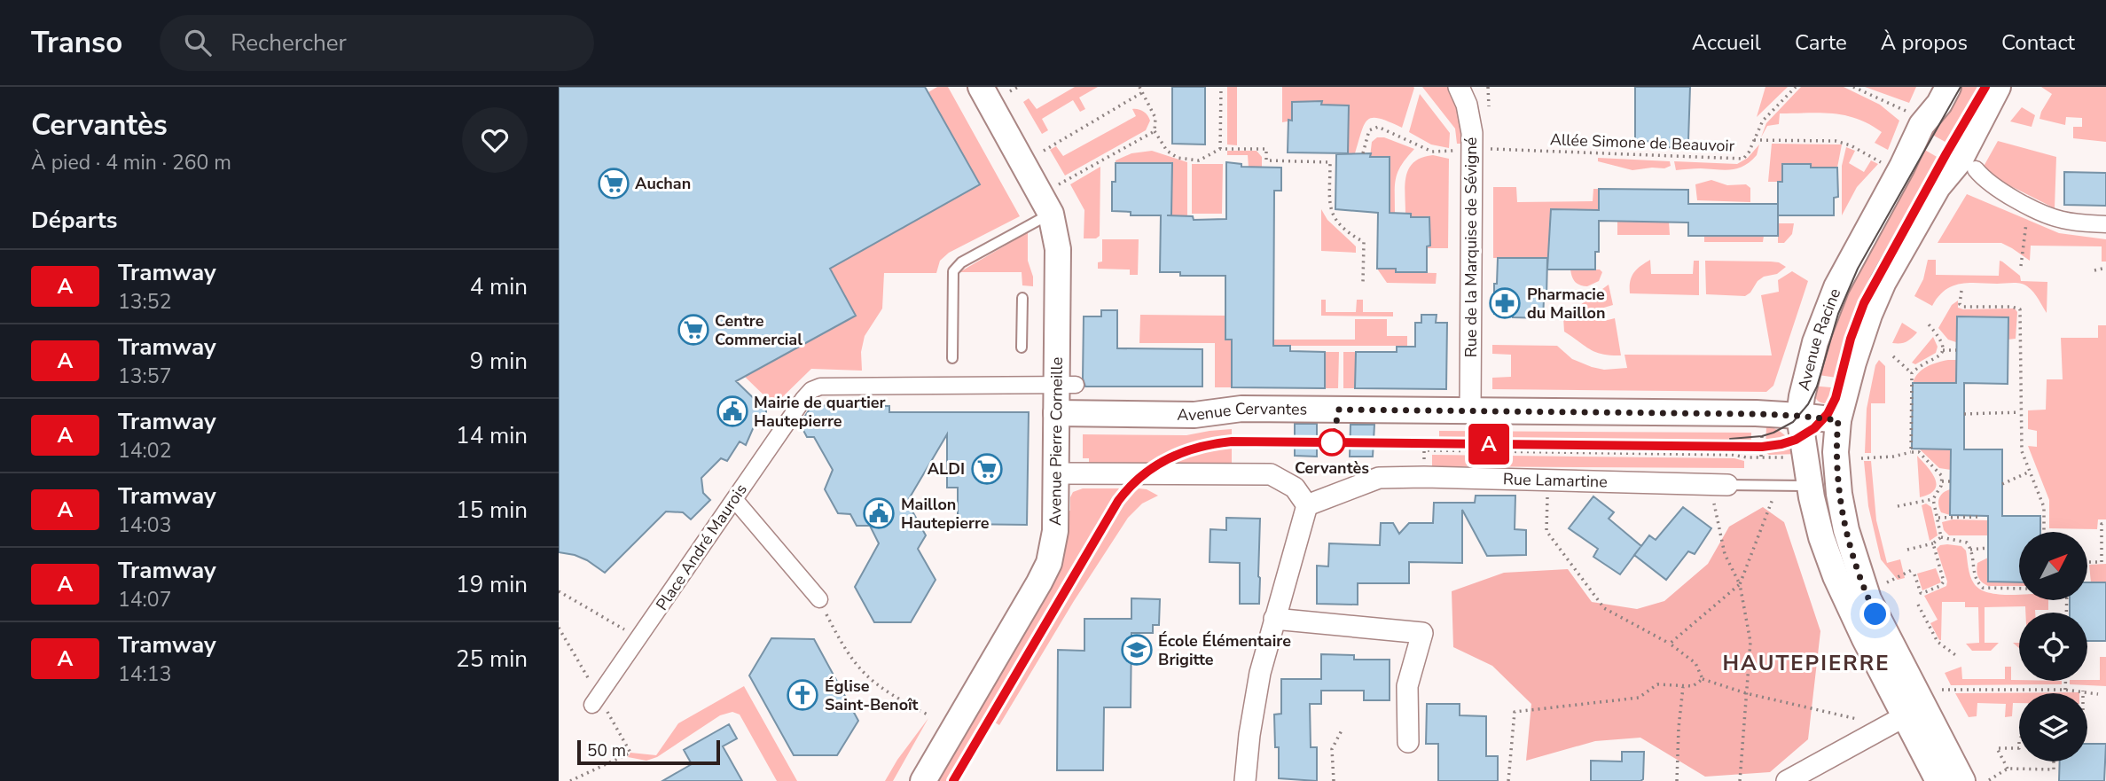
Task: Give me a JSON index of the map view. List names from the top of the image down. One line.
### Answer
{"streets":{"street":["Rue de la Marquise de Sévigné","Avenue Racine","Avenue Cervantes","Avenue Pierre Corneille","Rue Lamartine","Place André Maurois"],"path":["Allée Simone de Beauvoir"]},"crossings":[["Allée Simone de Beauvoir","Rue de la Marquise de Sévigné"],["Rue de la Marquise de Sévigné","Avenue Cervantes"],["Avenue Racine","Avenue Cervantes"],["Avenue Racine","Rue Lamartine"],["Avenue Cervantes","Avenue Pierre Corneille"],["Avenue Pierre Corneille","Place André Maurois"]],"districts":["HAUTEPIERRE"],"places":{"supermarket":["Auchan","Centre Commercial","ALDI"],"pharmacy":["Pharmacie du Maillon"],"public building":["Mairie de quartier Hautepierre","Maillon Hautepierre"],"other":["Cervantès"],"school or university":["École Élémentaire Brigitte"],"church":["Église Saint-Benoît"]},"lines":["tram line A"],"scale_bar":"50 m","north":"top right","page":{"header":"Transo","search":"Rechercher","nav":["Accueil","Carte","À propos","Contact"],"heading":[["Cervantès","À pied · 4 min · 260 m"],"Départs"],"on_map":"A","list":[{"mark":"A","name":"Tramway","note":"13:52","value":"4 min"},{"mark":"A","name":"Tramway","note":"13:57","value":"9 min"},{"mark":"A","name":"Tramway","note":"14:02","value":"14 min"},{"mark":"A","name":"Tramway","note":"14:03","value":"15 min"},{"mark":"A","name":"Tramway","note":"14:07","value":"19 min"},{"mark":"A","name":"Tramway","note":"14:13","value":"25 min"}],"scale":"50 m"}}
